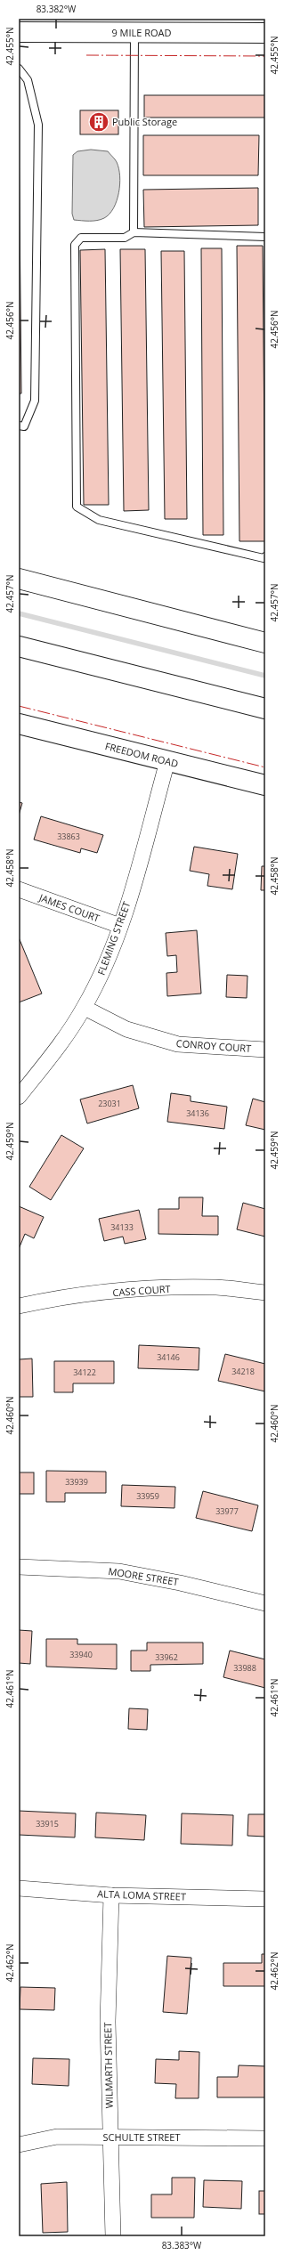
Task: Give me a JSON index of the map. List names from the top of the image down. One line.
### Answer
{"streets":{"main road":["9 MILE ROAD","FREEDOM ROAD"],"street":["JAMES COURT","FLEMING STREET","CONROY COURT","CASS COURT","MOORE STREET","ALTA LOMA STREET","WILMARTH STREET","SCHULTE STREET"]},"crossings":[["FREEDOM ROAD","FLEMING STREET"],["JAMES COURT","FLEMING STREET"],["FLEMING STREET","CONROY COURT"],["ALTA LOMA STREET","WILMARTH STREET"],["WILMARTH STREET","SCHULTE STREET"]],"places":{"building":["Public Storage"]},"house_numbers":["33863","23031","34136","34133","34146","34218","34122","33939","33959","33977","33940","33962","33988","33915"],"coordinates":["83.382°W","42.455°N","42.456°N","42.457°N","42.458°N","42.459°N","42.460°N","42.461°N","42.462°N","83.383°W"]}
